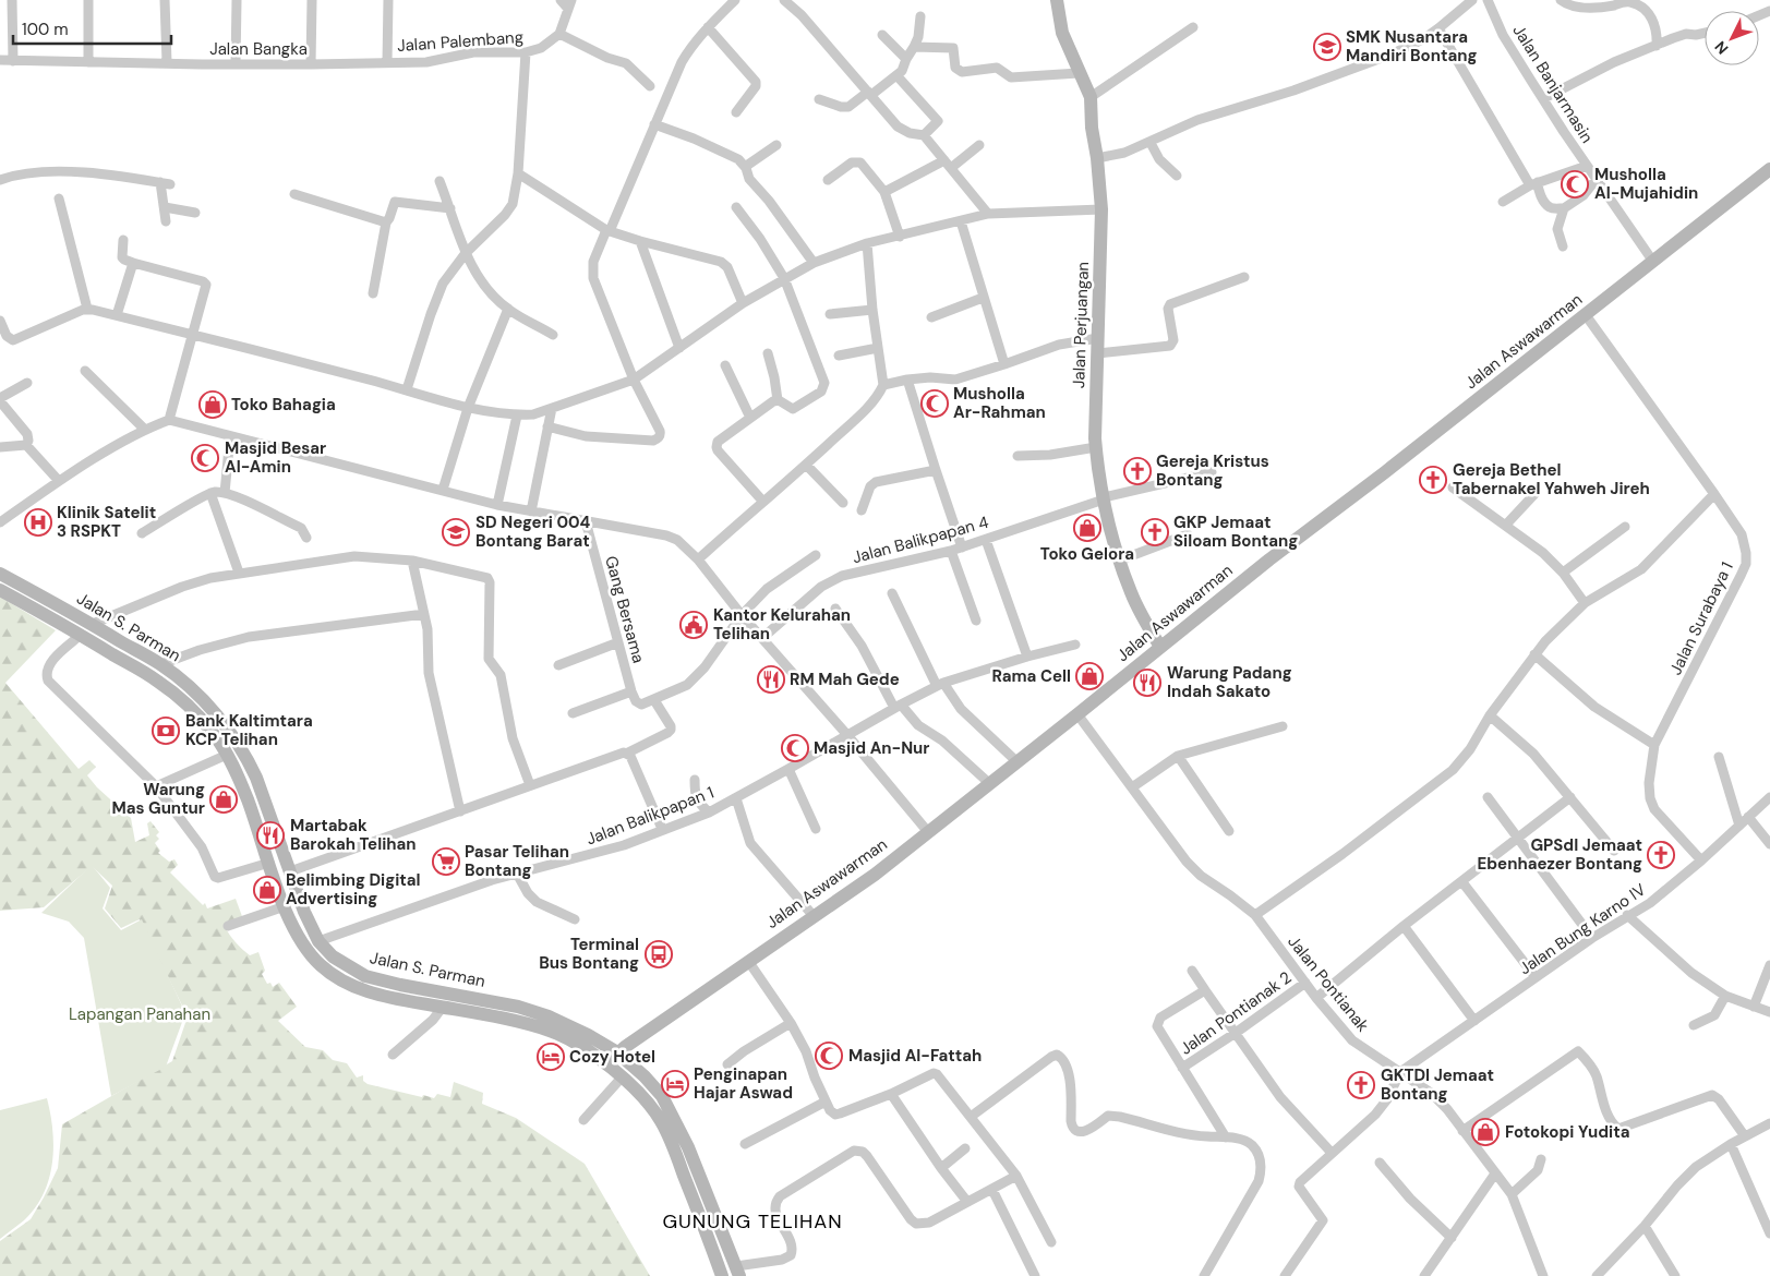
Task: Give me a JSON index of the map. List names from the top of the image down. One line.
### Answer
{"streets":{"main road":["Jalan Perjuangan","Jalan Aswawarman","Jalan S. Parman"],"street":["Jalan Palembang","Jalan Bangka","Jalan Banjarmasin","Jalan Balikpapan 4","Gang Bersama","Jalan Surabaya 1","Jalan Balikpapan 1","Jalan Bung Karno IV","Jalan Pontianak","Jalan Pontianak 2"]},"crossings":[["Jalan Palembang","Jalan Bangka"],["Jalan Banjarmasin","Jalan Aswawarman"],["Jalan Perjuangan","Jalan Aswawarman"],["Jalan Perjuangan","Jalan Balikpapan 4"],["Jalan Aswawarman","Jalan Surabaya 1"],["Jalan Aswawarman","Jalan S. Parman"],["Jalan Aswawarman","Jalan Pontianak"],["Jalan Surabaya 1","Jalan Bung Karno IV"],["Jalan S. Parman","Jalan Balikpapan 1"],["Jalan Bung Karno IV","Jalan Pontianak"],["Jalan Pontianak","Jalan Pontianak 2"]],"districts":["GUNUNG TELIHAN"],"parks":["Lapangan Panahan"],"places":{"school or university":["SMK Nusantara Mandiri Bontang","SD Negeri 004 Bontang Barat"],"mosque":["Musholla Al-Mujahidin","Musholla Ar-Rahman","Masjid Besar Al-Amin","Masjid An-Nur","Masjid Al-Fattah"],"shop":["Toko Bahagia","Toko Gelora","Rama Cell","Warung Mas Guntur","Belimbing Digital Advertising","Fotokopi Yudita"],"church":["Gereja Kristus Bontang","Gereja Bethel Tabernakel Yahweh Jireh","GKP Jemaat Siloam Bontang","GPSdI Jemaat Ebenhaezer Bontang","GKTDI Jemaat Bontang"],"hospital":["Klinik Satelit 3 RSPKT"],"public building":["Kantor Kelurahan Telihan"],"restaurant":["RM Mah Gede","Warung Padang Indah Sakato","Martabak Barokah Telihan"],"bank":["Bank Kaltimtara KCP Telihan"],"supermarket":["Pasar Telihan Bontang"],"bus stop":["Terminal Bus Bontang"],"hotel":["Cozy Hotel","Penginapan Hajar Aswad"]},"scale_bar":"100 m","north":"bottom left"}
